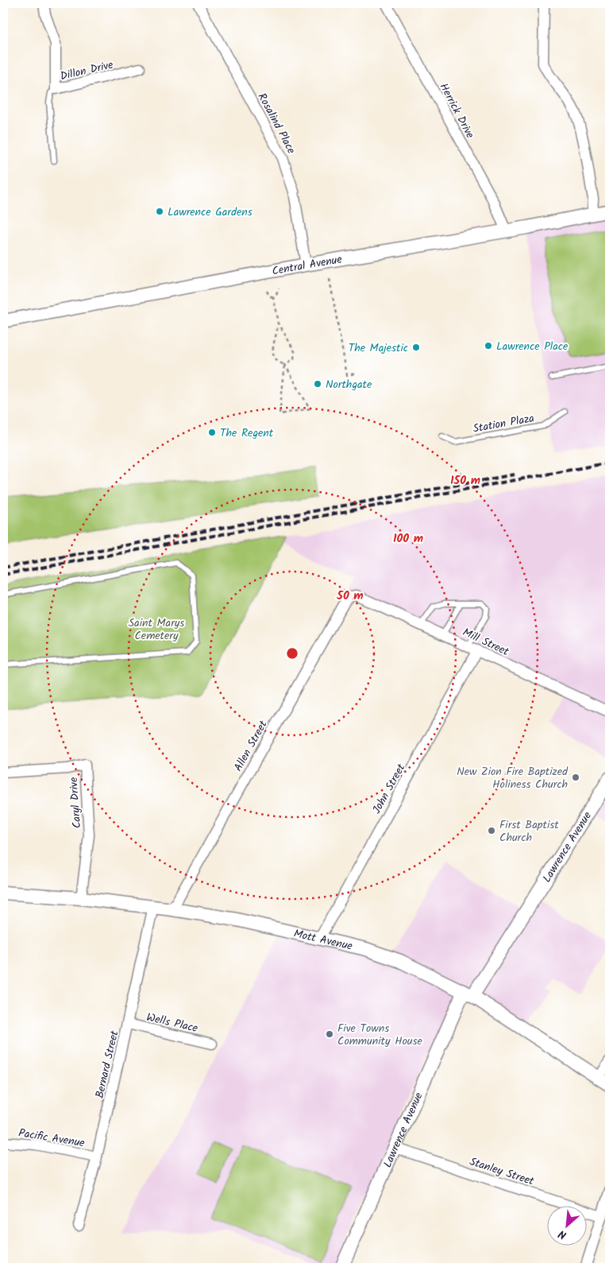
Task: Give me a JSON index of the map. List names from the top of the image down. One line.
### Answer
{"streets":{"street":["Dillon Drive","Herrick Drive","Rosalind Place","Central Avenue","Mill Street","Allen Street","John Street","Caryl Drive","Lawrence Avenue","Mott Avenue","Wells Place","Bernard Street","Pacific Avenue","Stanley Street"],"lane":["Station Plaza"]},"crossings":[["Herrick Drive","Central Avenue"],["Rosalind Place","Central Avenue"],["Mill Street","Allen Street"],["Mill Street","John Street"],["Allen Street","Mott Avenue"],["John Street","Mott Avenue"],["Caryl Drive","Mott Avenue"],["Lawrence Avenue","Mott Avenue"],["Lawrence Avenue","Stanley Street"],["Mott Avenue","Bernard Street"],["Wells Place","Bernard Street"],["Bernard Street","Pacific Avenue"]],"parks":["Saint Marys Cemetery"],"places":["Lawrence Gardens","Lawrence Place","The Majestic","Northgate","The Regent","New Zion Fire Baptized Holiness Church","First Baptist Church","Five Towns Community House"],"north":"bottom left","rings":["150 m","100 m","50 m"]}
